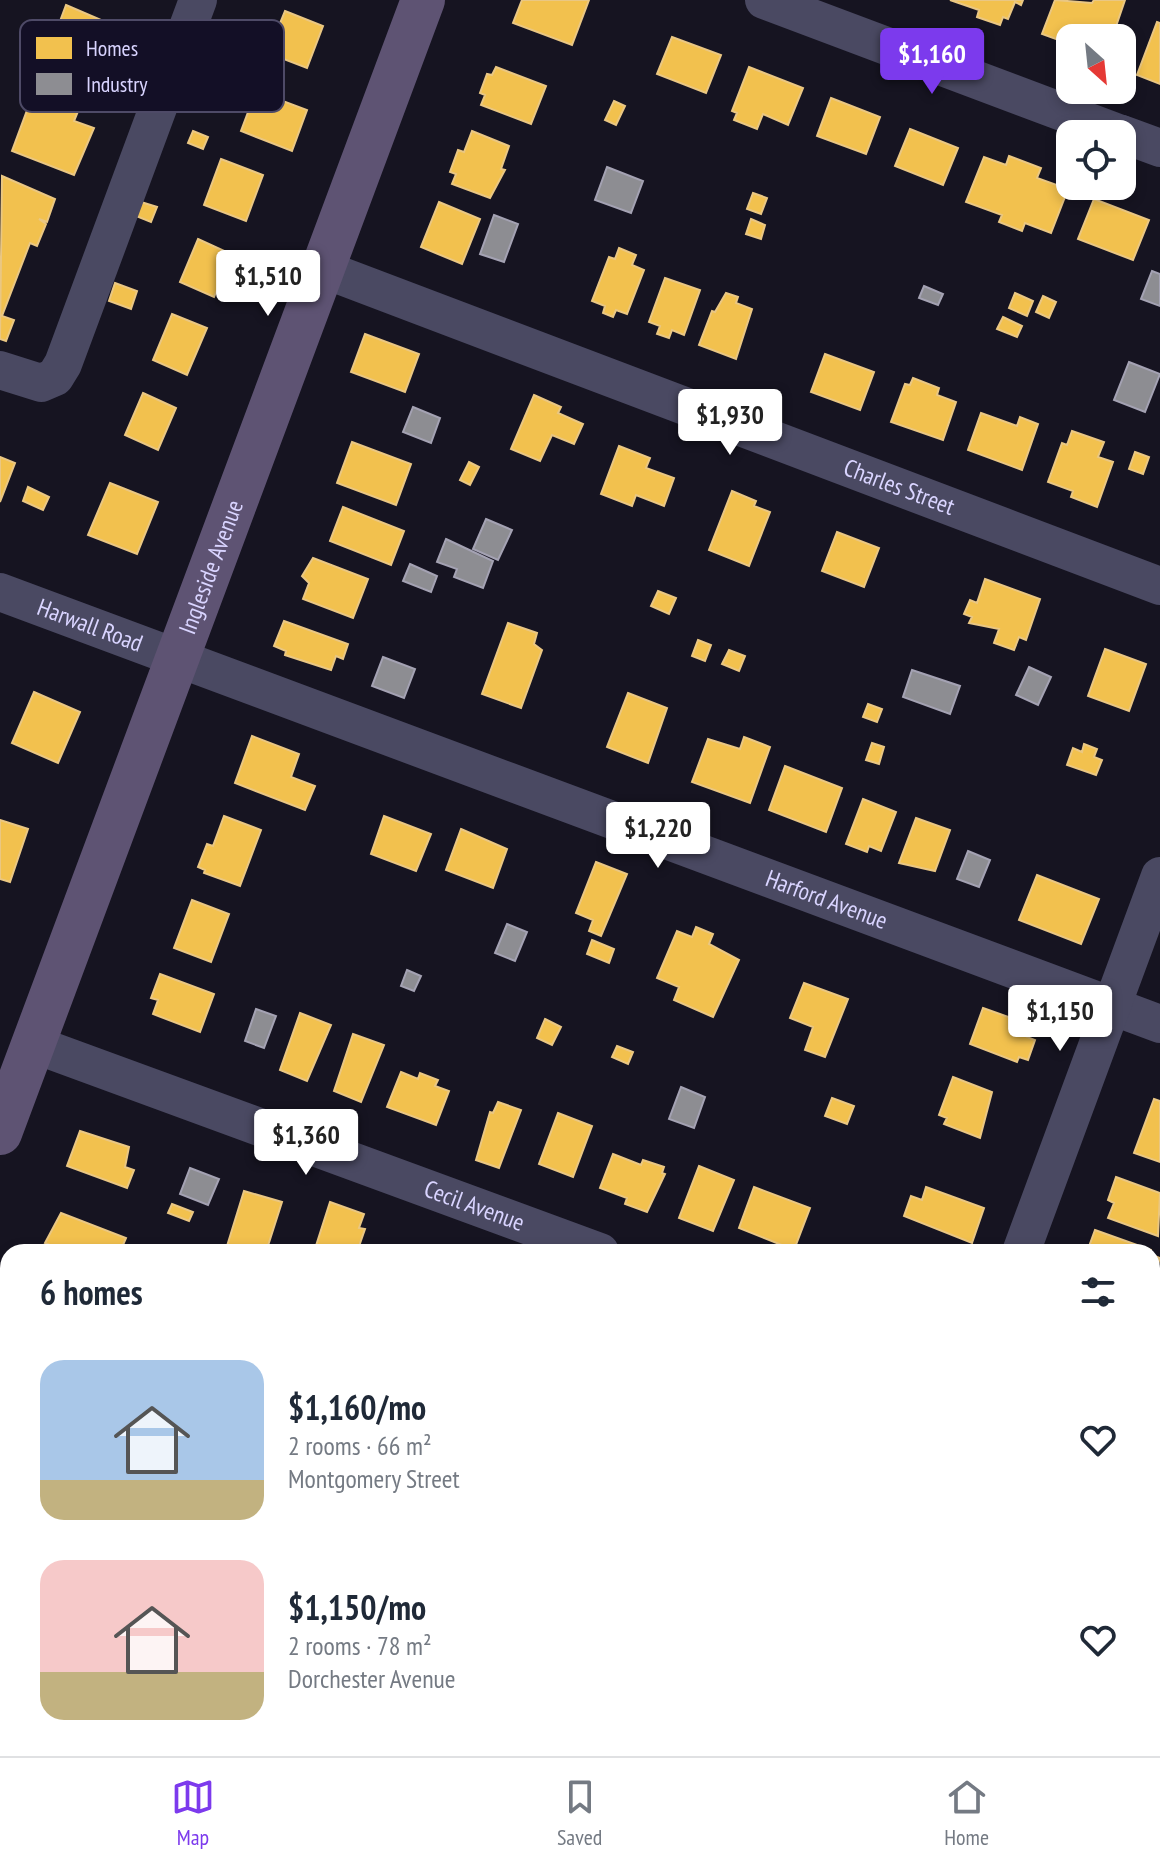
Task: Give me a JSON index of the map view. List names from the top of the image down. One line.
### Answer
{"streets":{"main road":["Ingleside Avenue"],"street":["Charles Street","Harwall Road","Harford Avenue","Cecil Avenue"]},"crossings":[["Charles Street","Ingleside Avenue"],["Ingleside Avenue","Harwall Road"],["Ingleside Avenue","Harford Avenue"],["Ingleside Avenue","Cecil Avenue"],["Harwall Road","Harford Avenue"]],"legend":["Homes","Industry"],"north":"bottom right","page":{"price":["$1,160","$1,510","$1,930","$1,220","$1,150","$1,360"],"heading":"6 homes","list":[{"name":"$1,160/mo","note":"2 rooms · 66 m² · Montgomery Street"},{"name":"$1,150/mo","note":"2 rooms · 78 m² · Dorchester Avenue"}],"tabs":["Map","Saved","Home"]}}
